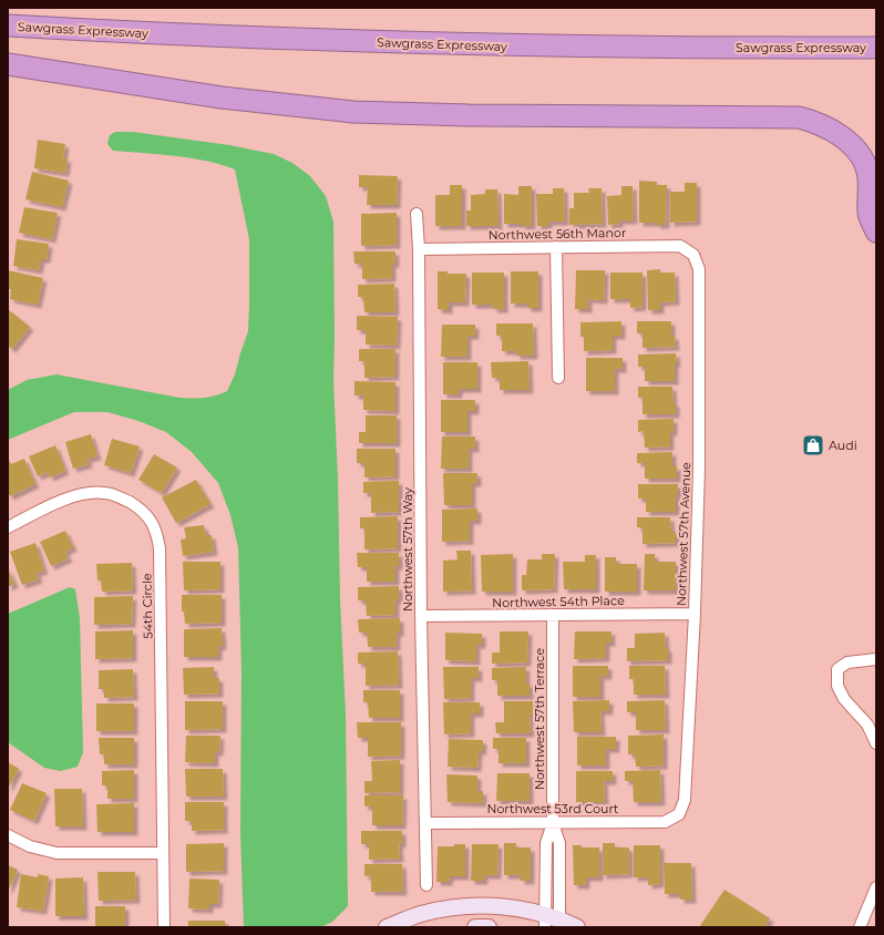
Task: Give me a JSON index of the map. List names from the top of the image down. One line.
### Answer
{"streets":{"highway":["Sawgrass Expressway"],"street":["Northwest 56th Manor","Northwest 57th Avenue","Northwest 57th Way","Northwest 54th Place","54th Circle","Northwest 57th Terrace","Northwest 53rd Court"]},"crossings":[["Northwest 56th Manor","Northwest 57th Avenue"],["Northwest 56th Manor","Northwest 57th Way"],["Northwest 57th Avenue","Northwest 54th Place"],["Northwest 57th Avenue","Northwest 53rd Court"],["Northwest 57th Way","Northwest 54th Place"],["Northwest 57th Way","Northwest 53rd Court"],["Northwest 54th Place","Northwest 57th Terrace"],["Northwest 57th Terrace","Northwest 53rd Court"]],"places":{"shop":["Audi"]}}
